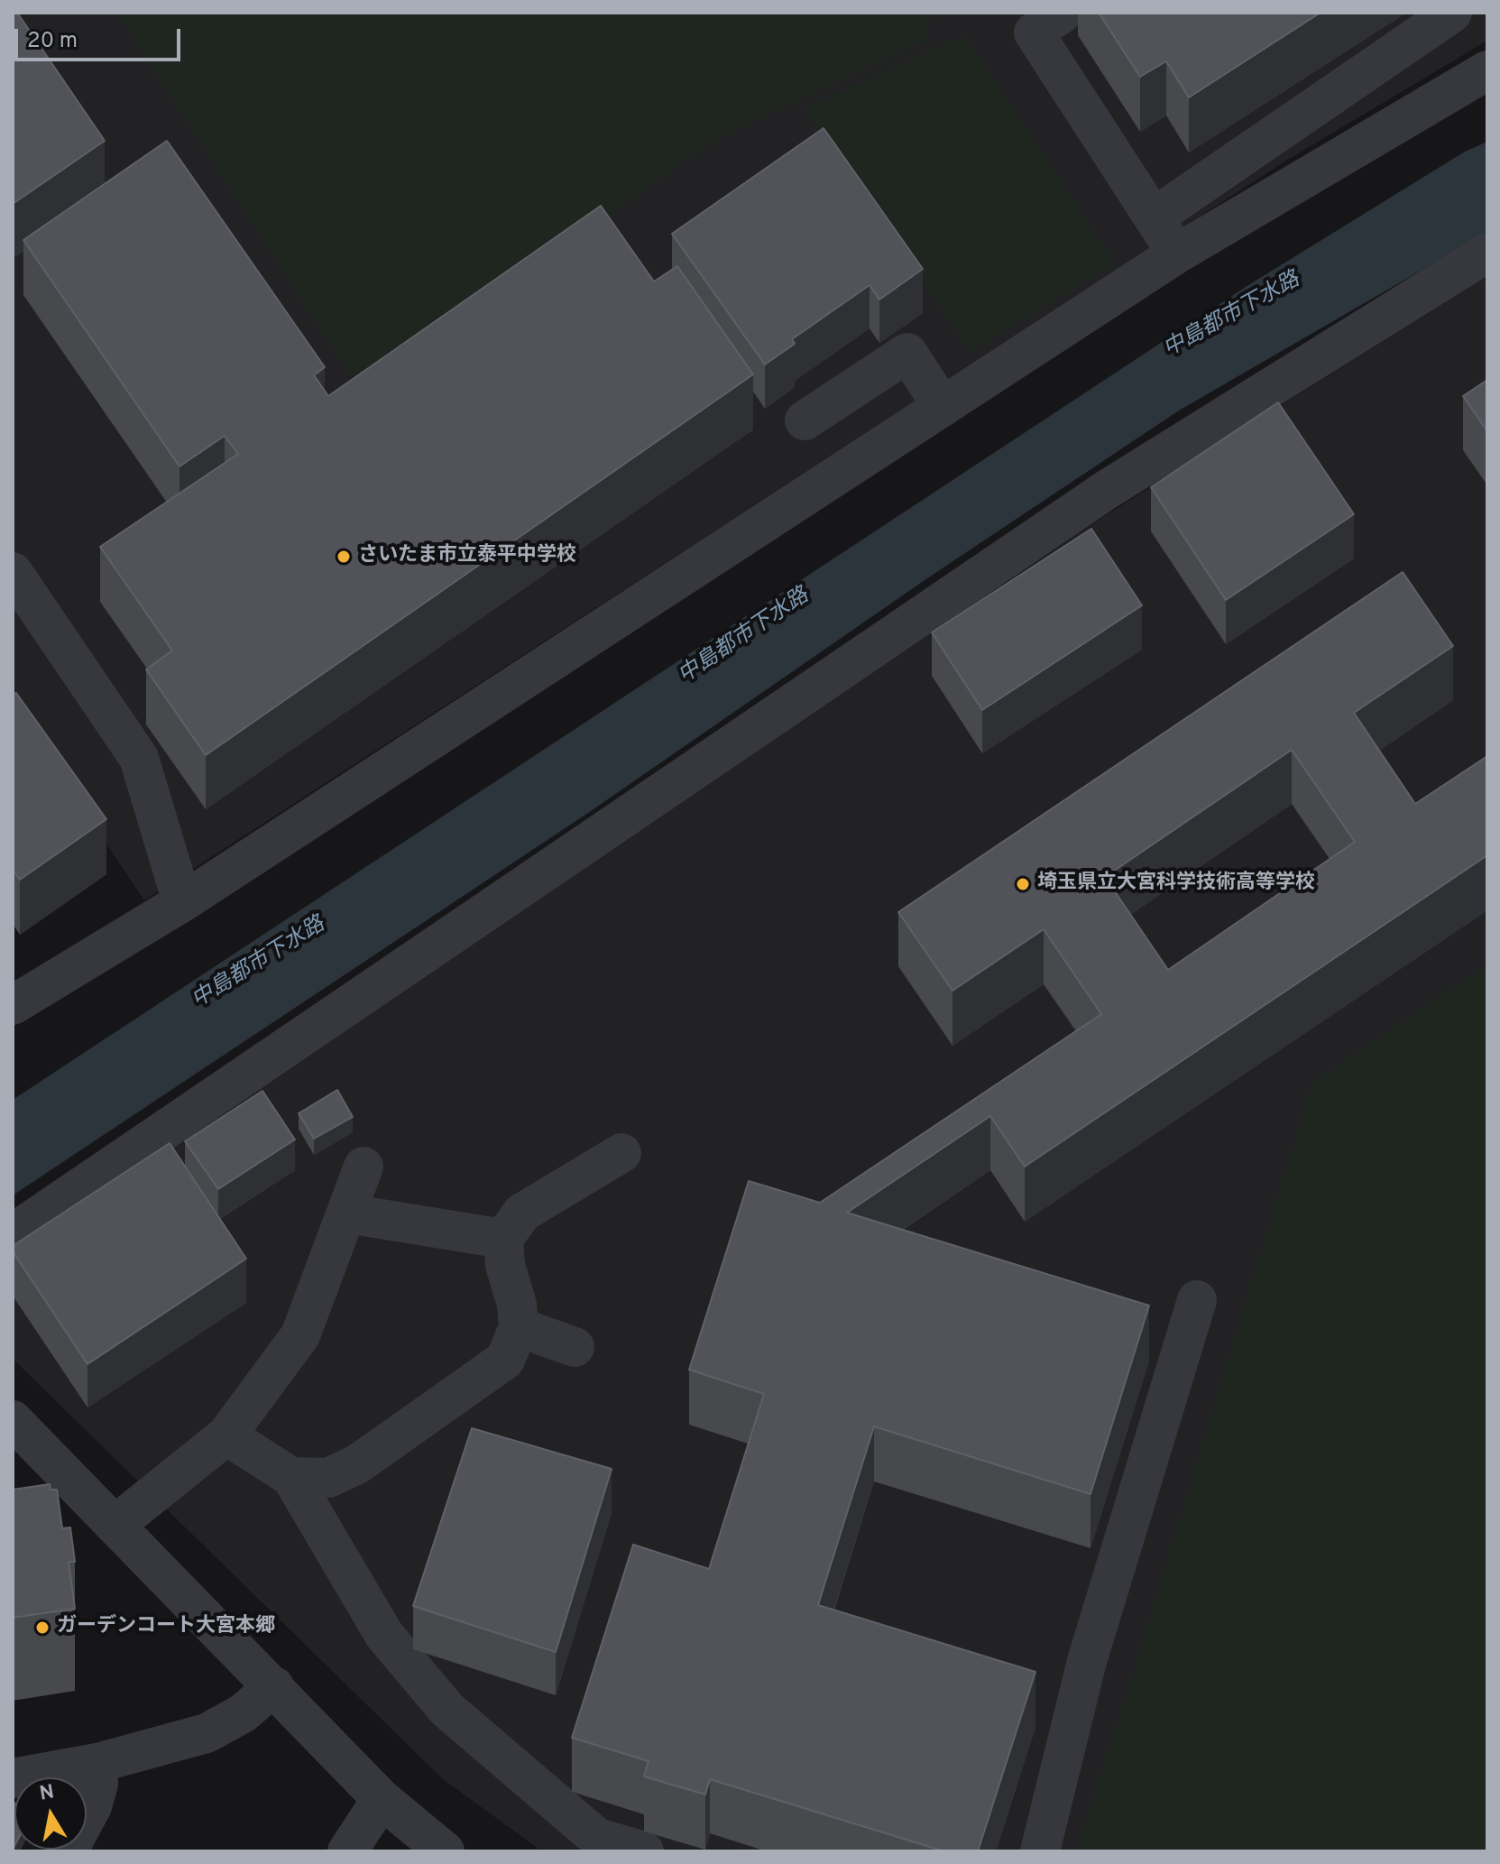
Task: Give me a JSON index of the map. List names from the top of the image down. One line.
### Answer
{"water":["中島都市下水路"],"places":["さいたま市立泰平中学校","埼玉県立大宮科学技術高等学校","ガーデンコート大宮本郷"],"scale_bar":"20 m","north":"top"}
